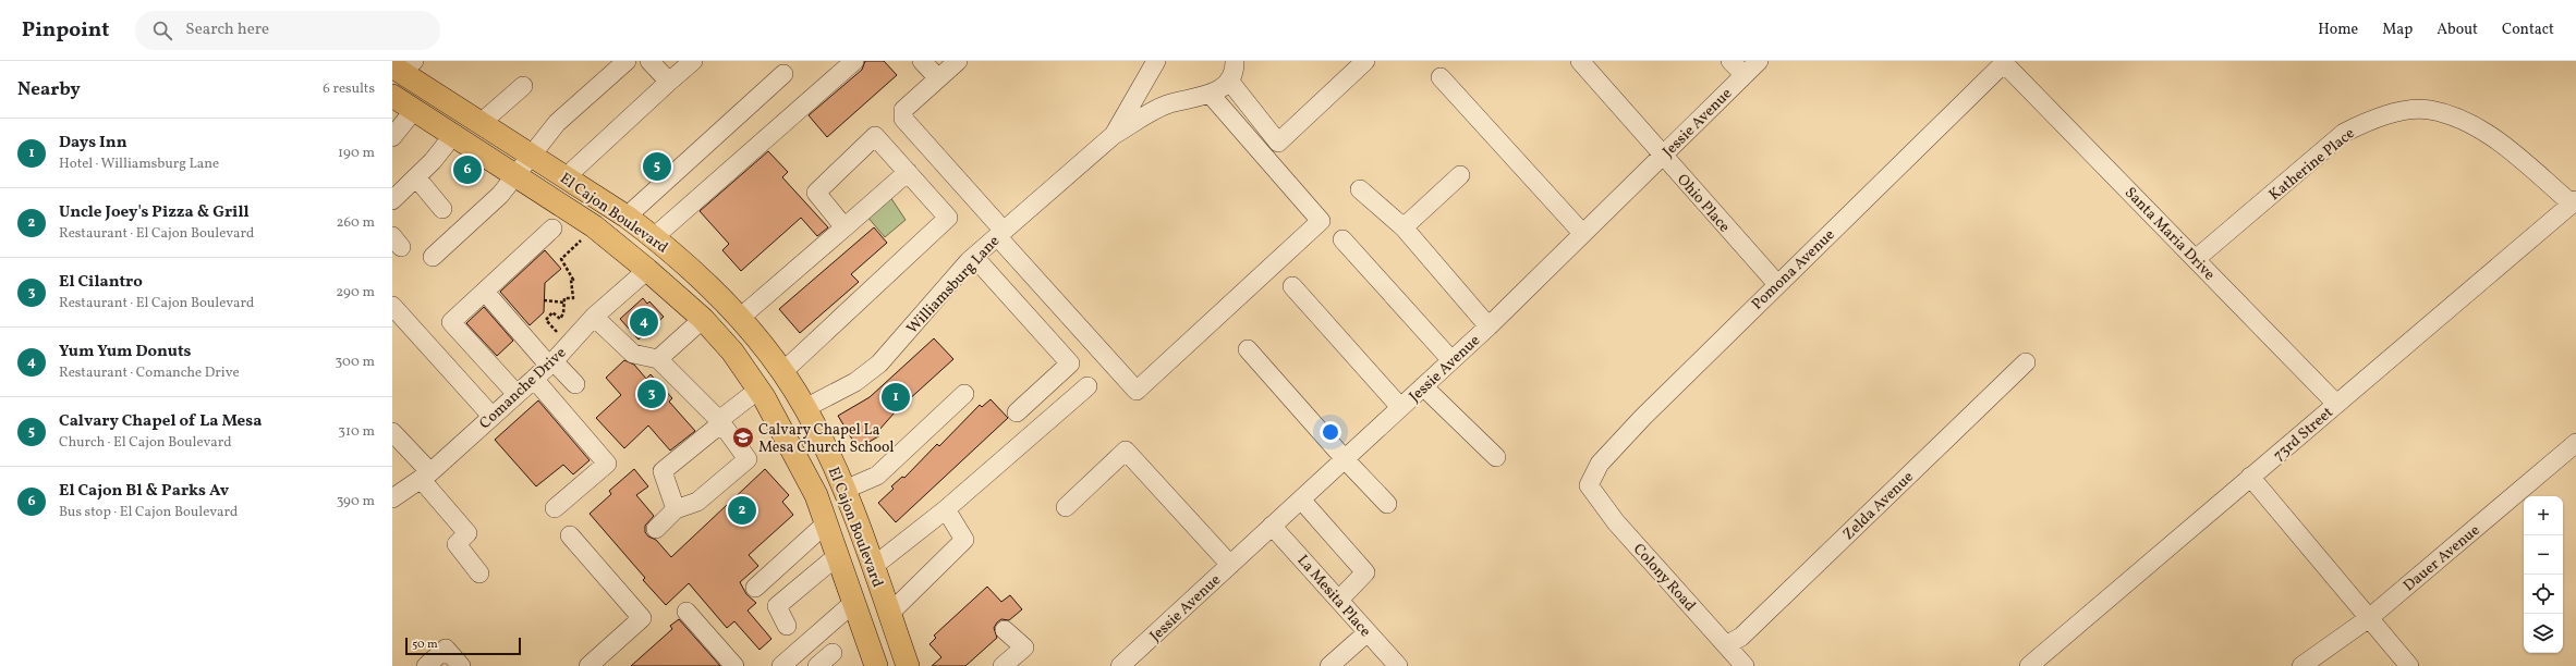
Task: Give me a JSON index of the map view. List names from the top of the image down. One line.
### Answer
{"streets":{"main road":["El Cajon Boulevard"],"street":["Jessie Avenue","Katherine Place","Ohio Place","Santa Maria Drive","Pomona Avenue","Williamsburg Lane","Comanche Drive","73rd Street","Zelda Avenue","Dauer Avenue","Colony Road","La Mesita Place"]},"crossings":[["Jessie Avenue","Ohio Place"],["Jessie Avenue","La Mesita Place"],["Katherine Place","Santa Maria Drive"],["Katherine Place","73rd Street"],["Ohio Place","Pomona Avenue"],["El Cajon Boulevard","Williamsburg Lane"],["El Cajon Boulevard","Comanche Drive"],["Santa Maria Drive","Pomona Avenue"],["Santa Maria Drive","73rd Street"],["Pomona Avenue","Colony Road"],["Zelda Avenue","Colony Road"]],"places":{"school or university":["Calvary Chapel La Mesa Church School"]},"scale_bar":"50 m","page":{"header":"Pinpoint","search":"Search here","nav":["Home","Map","About","Contact"],"heading":["Nearby","6 results"],"list":[{"mark":"1","name":"Days Inn","note":"Hotel · Williamsburg Lane","value":"190 m"},{"mark":"2","name":"Uncle Joey's Pizza & Grill","note":"Restaurant · El Cajon Boulevard","value":"260 m"},{"mark":"3","name":"El Cilantro","note":"Restaurant · El Cajon Boulevard","value":"290 m"},{"mark":"4","name":"Yum Yum Donuts","note":"Restaurant · Comanche Drive","value":"300 m"},{"mark":"5","name":"Calvary Chapel of La Mesa","note":"Church · El Cajon Boulevard","value":"310 m"},{"mark":"6","name":"El Cajon Bl & Parks Av","note":"Bus stop · El Cajon Boulevard","value":"390 m"}],"pins":["5","6","4","3","1","2"],"map_buttons":["+","−"],"scale":"50 m"}}
